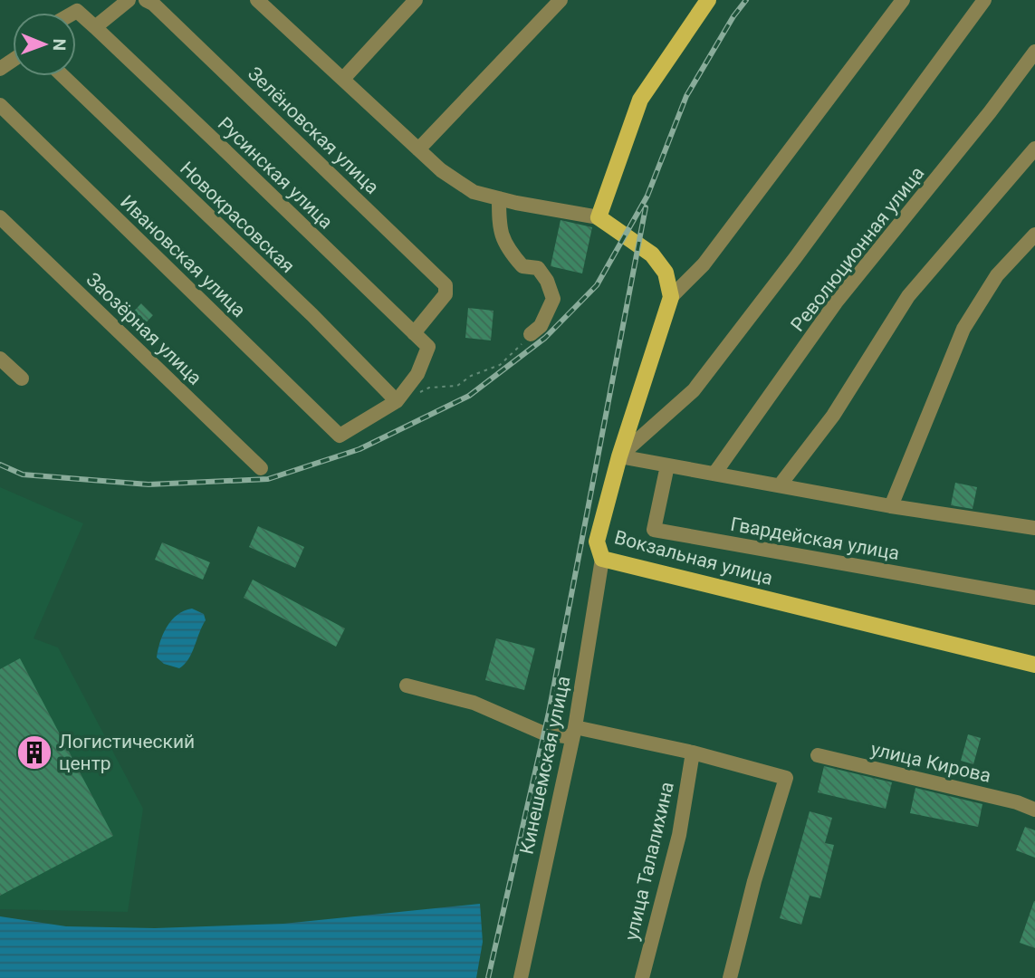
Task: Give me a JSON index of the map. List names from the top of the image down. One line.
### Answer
{"streets":{"main road":["Вокзальная улица"],"street":["Зелёновская улица","Русинская улица","Новокрасовская","Революционная улица","Ивановская улица","Заозёрная улица","Гвардейская улица","улица Кирова","Кинешемская улица","улица Талалихина"]},"crossings":[["Зелёновская улица","Русинская улица"],["Русинская улица","Новокрасовская"],["Русинская улица","Ивановская улица"],["Новокрасовская","Ивановская улица"],["Вокзальная улица","Кинешемская улица"]],"places":{"building":["Логистический центр"]},"north":"right"}
